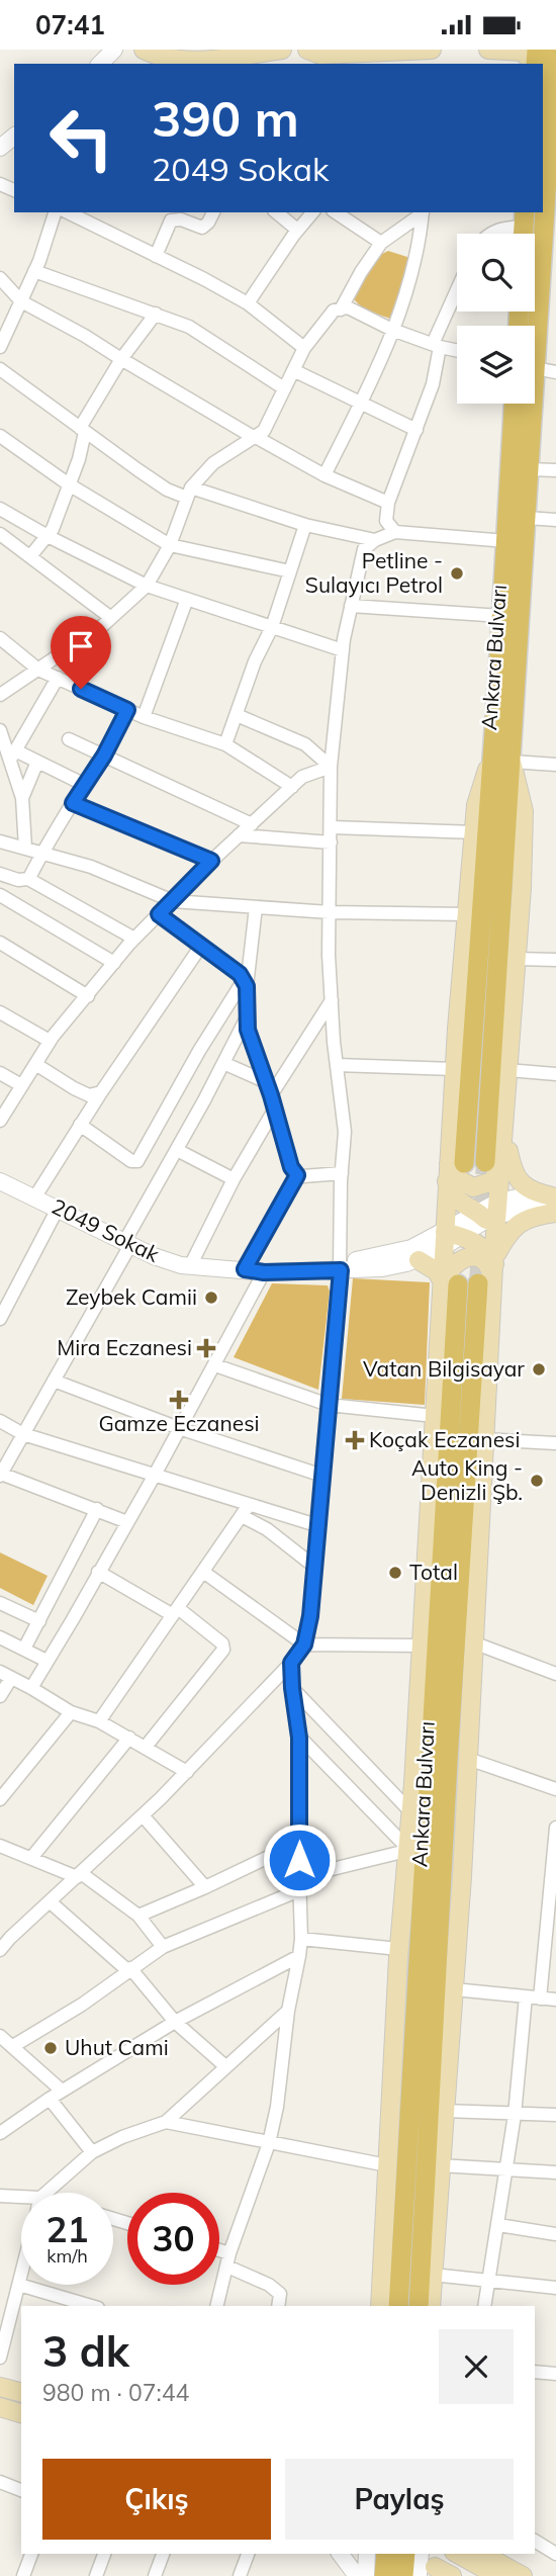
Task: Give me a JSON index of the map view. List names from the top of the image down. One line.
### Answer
{"streets":{"main road":["Ankara Bulvarı"],"street":["2049 Sokak"]},"places":{"other":["Petline - Sulayıcı Petrol","Zeybek Camii","Vatan Bilgisayar","Auto King - Denizli Şb.","Total","Uhut Cami"],"health":["Mira Eczanesi","Gamze Eczanesi","Koçak Eczanesi"]},"page":{"status":"07:41","turn":["390 m","2049 Sokak"],"speed":"21 km/h","limit":"30","heading":["3 dk","980 m · 07:44"],"buttons":["Çıkış","Paylaş"]}}
